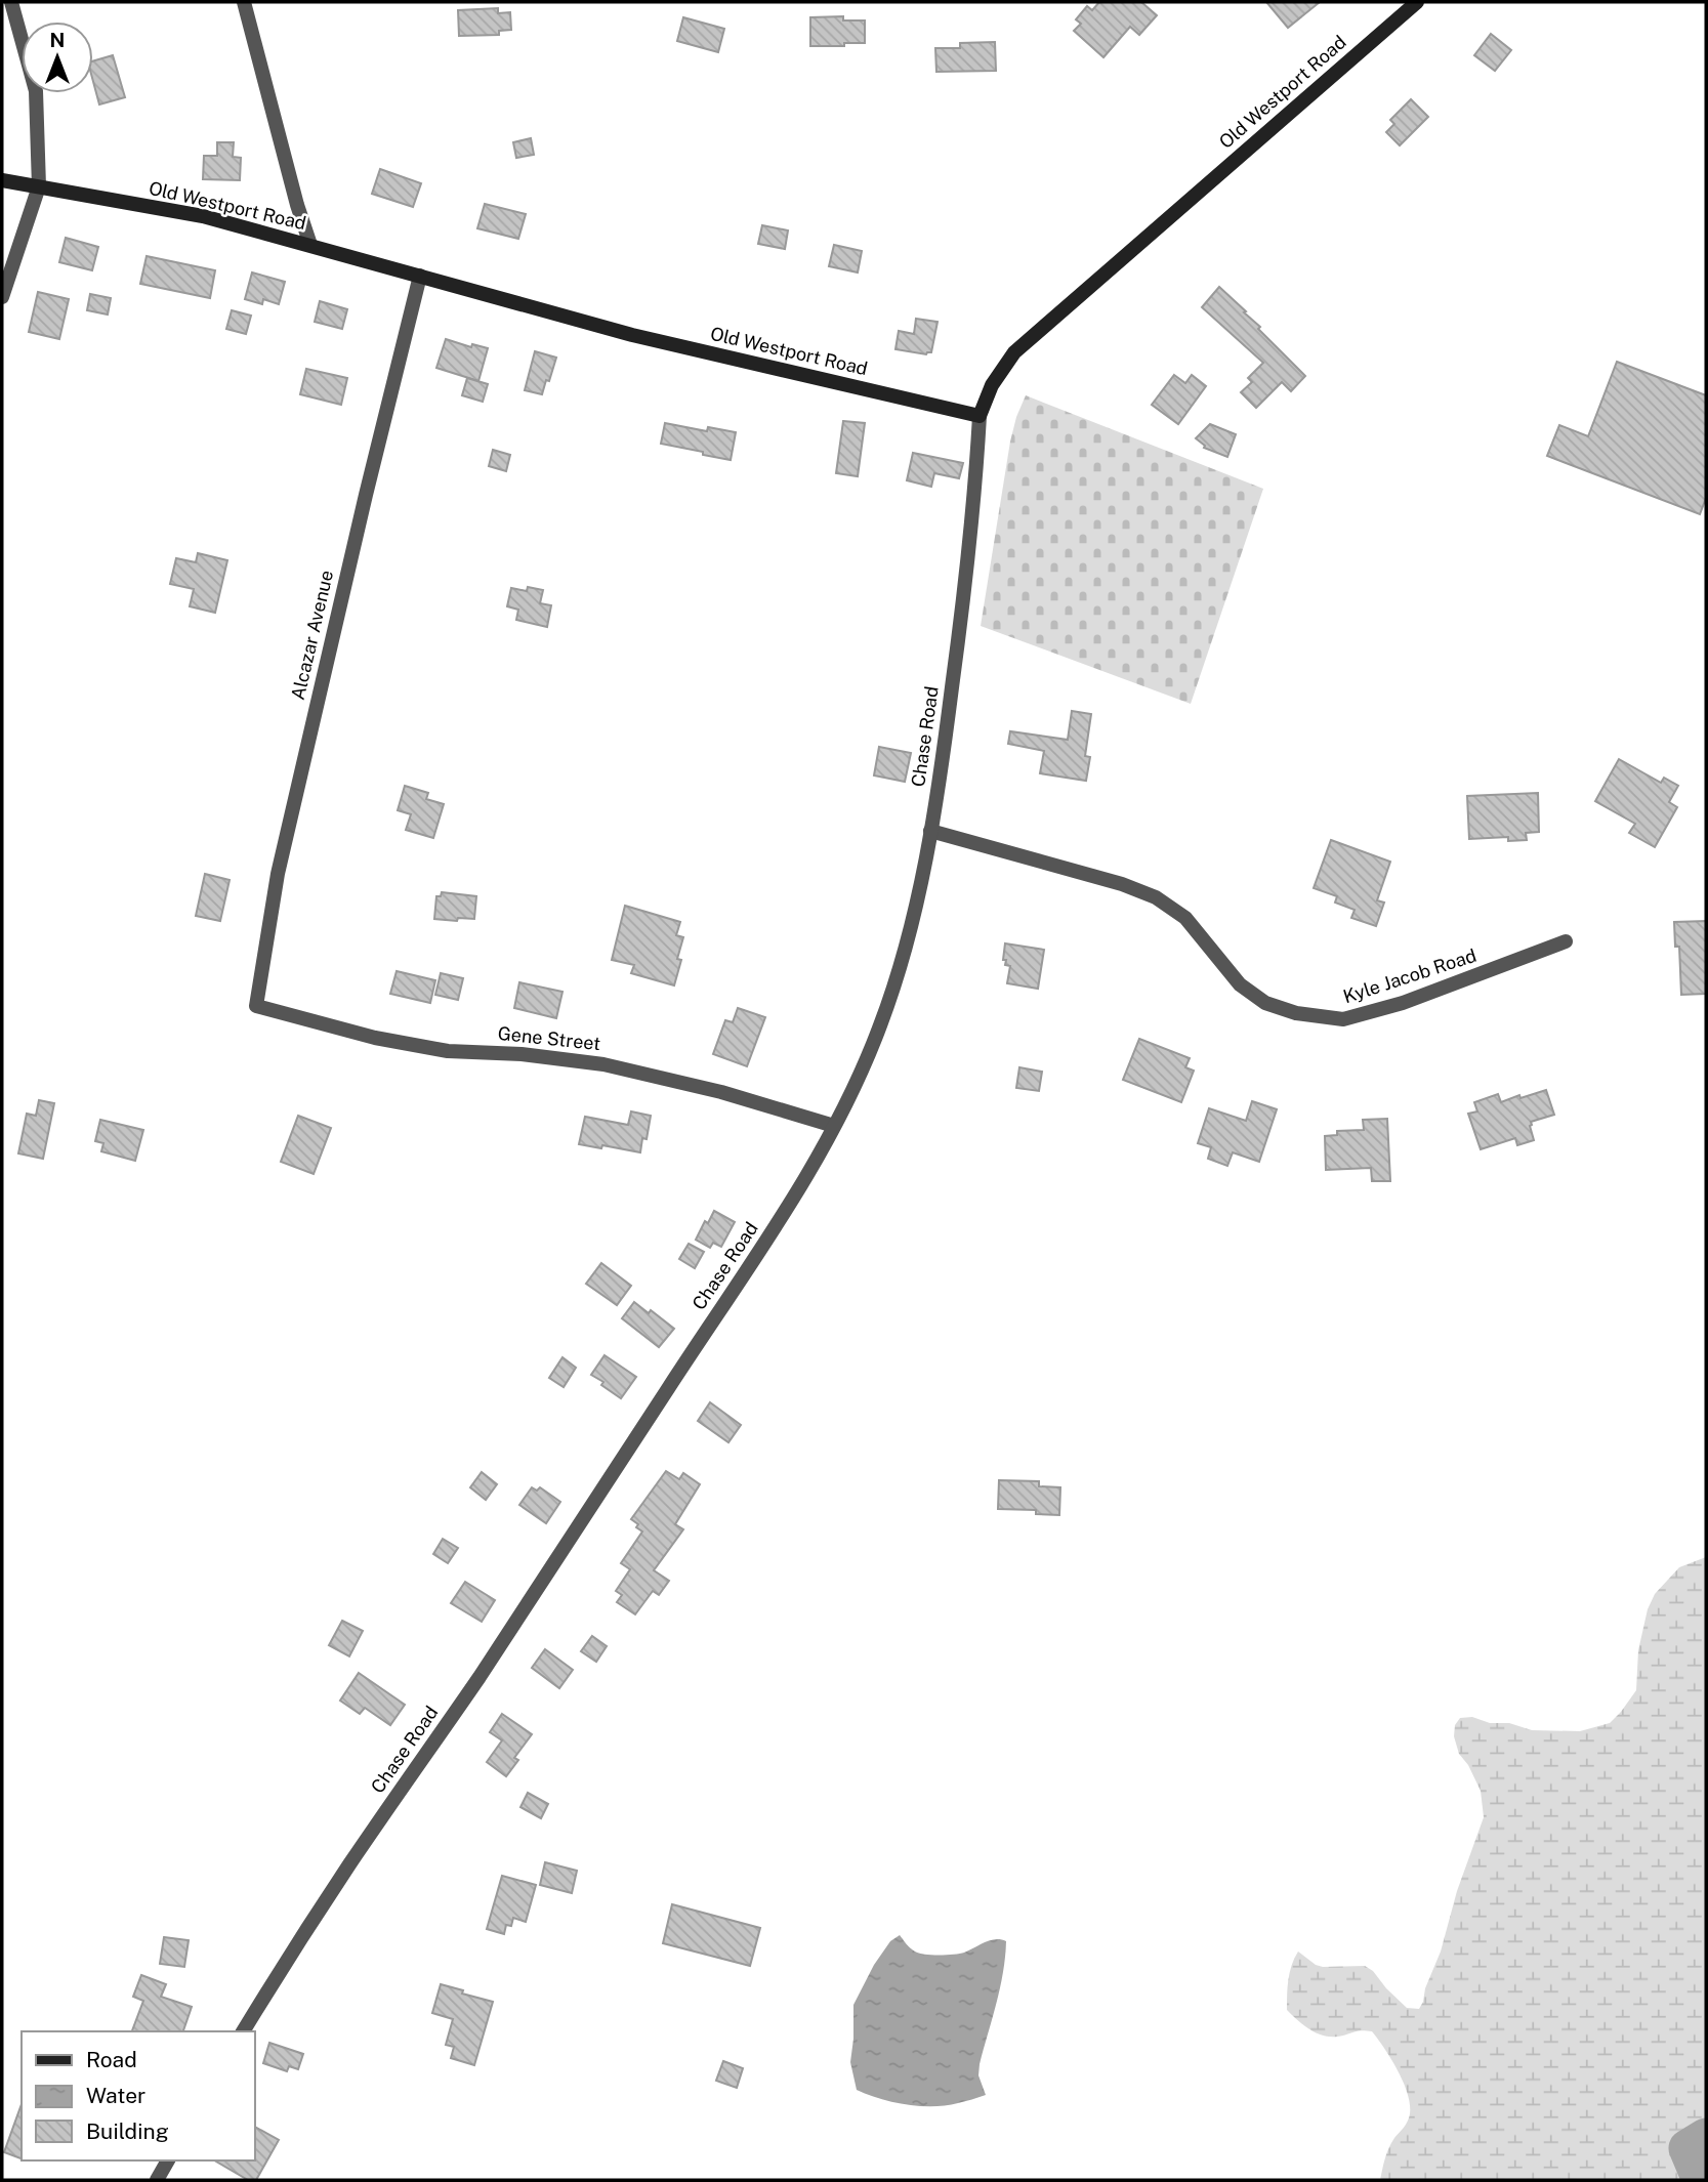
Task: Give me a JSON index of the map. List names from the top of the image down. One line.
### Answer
{"streets":{"main road":["Old Westport Road"],"street":["Alcazar Avenue","Chase Road","Kyle Jacob Road","Gene Street"]},"crossings":[["Old Westport Road","Alcazar Avenue"],["Old Westport Road","Chase Road"],["Alcazar Avenue","Gene Street"],["Chase Road","Kyle Jacob Road"],["Chase Road","Gene Street"]],"legend":["Road","Water","Building"],"north":"top"}
